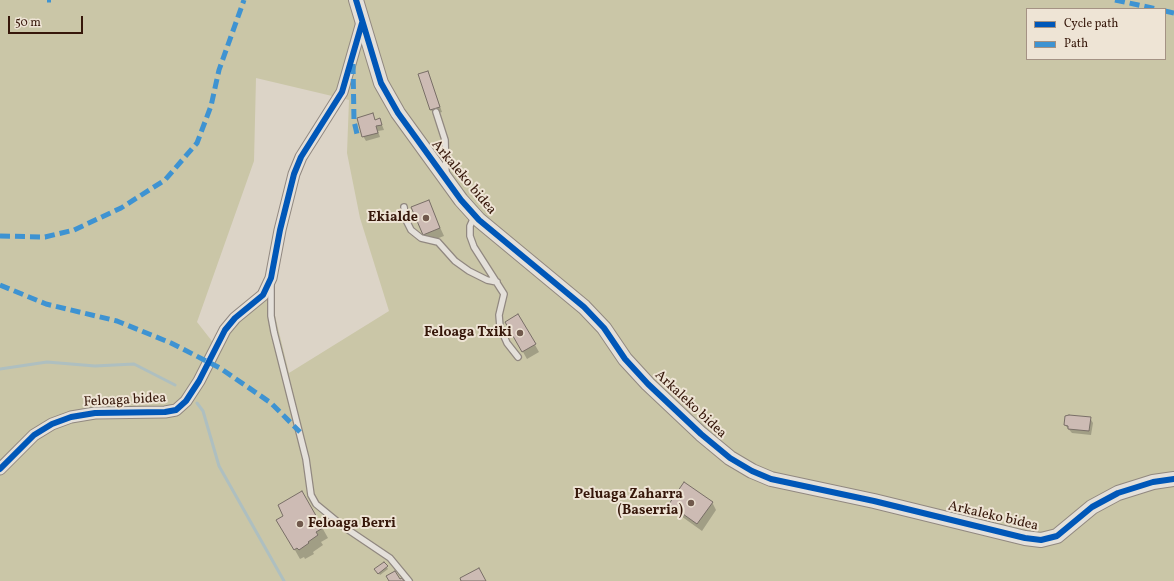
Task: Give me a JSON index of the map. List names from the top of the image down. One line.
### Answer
{"streets":{"street":["Arkaleko bidea","Feloaga bidea"]},"crossings":[["Arkaleko bidea","Feloaga bidea"]],"places":["Ekialde","Feloaga Txiki","Peluaga Zaharra (Baserria)","Feloaga Berri"],"legend":["Cycle path","Path"],"scale_bar":"50 m"}
